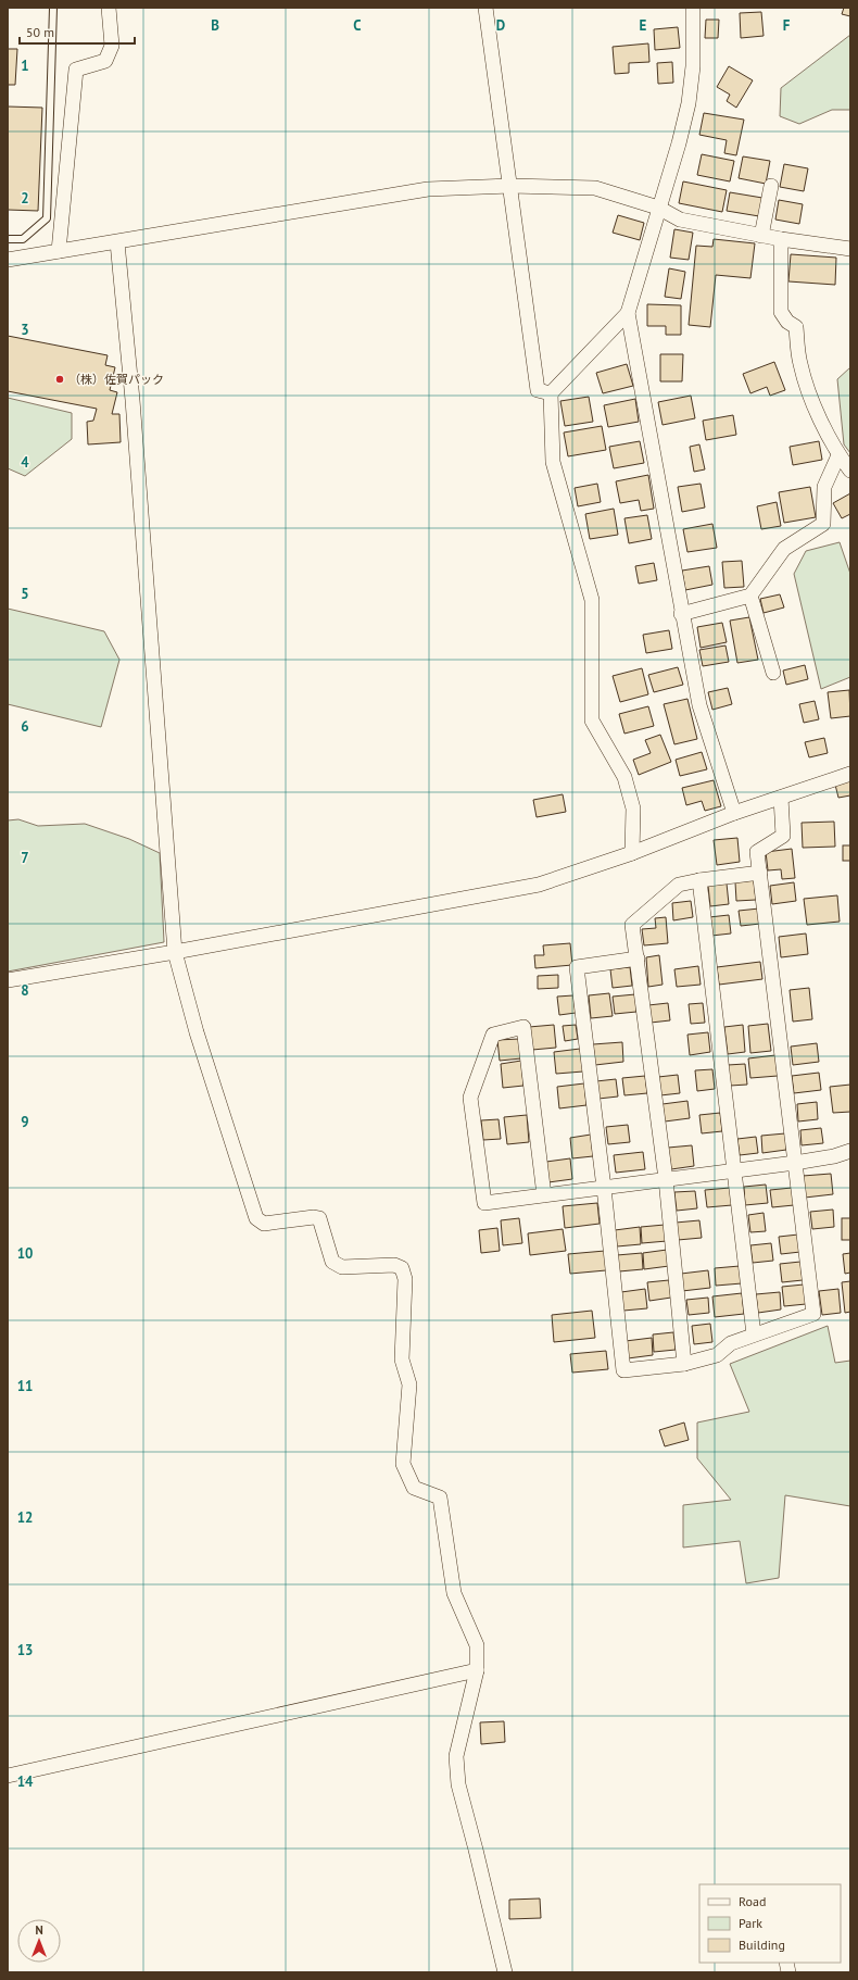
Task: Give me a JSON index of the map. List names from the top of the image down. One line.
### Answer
{"places":["（株）佐賀パック"],"legend":["Road","Park","Building"],"scale_bar":"50 m","north":"top","grid":{"columns":["B","C","D","E","F"],"rows":["1","2","3","4","5","6","7","8","9","10","11","12","13","14"]}}
